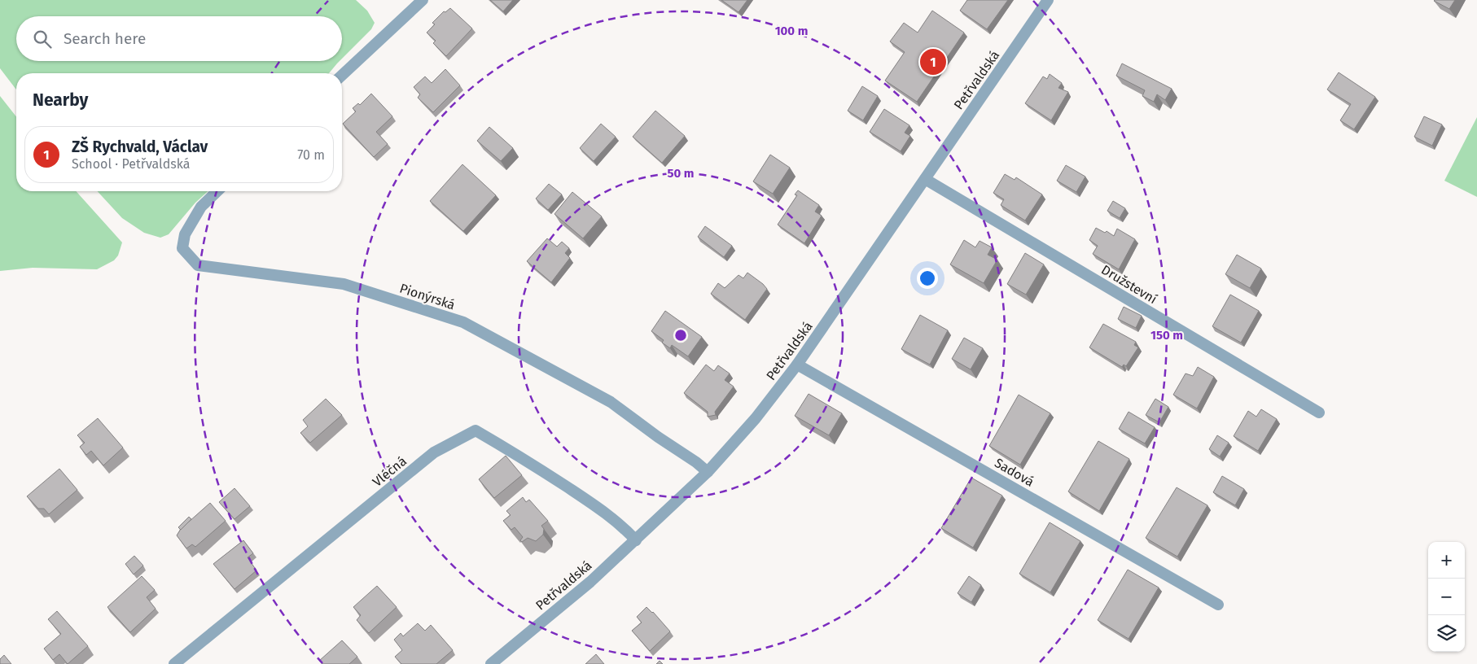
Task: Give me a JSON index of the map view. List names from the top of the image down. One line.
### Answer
{"streets":{"street":["Petřvaldská","Družstevní","Pionýrská","Vléčná","Sadová"]},"crossings":[["Petřvaldská","Družstevní"],["Petřvaldská","Pionýrská"],["Petřvaldská","Vléčná"],["Petřvaldská","Sadová"]],"page":{"search":"Search here","pins":"1","heading":"Nearby","list":[{"mark":"1","name":"ZŠ Rychvald, Václav","note":"School · Petřvaldská","value":"70 m"}],"map_buttons":["+","−"]},"rings":["100 m","50 m","150 m"]}
